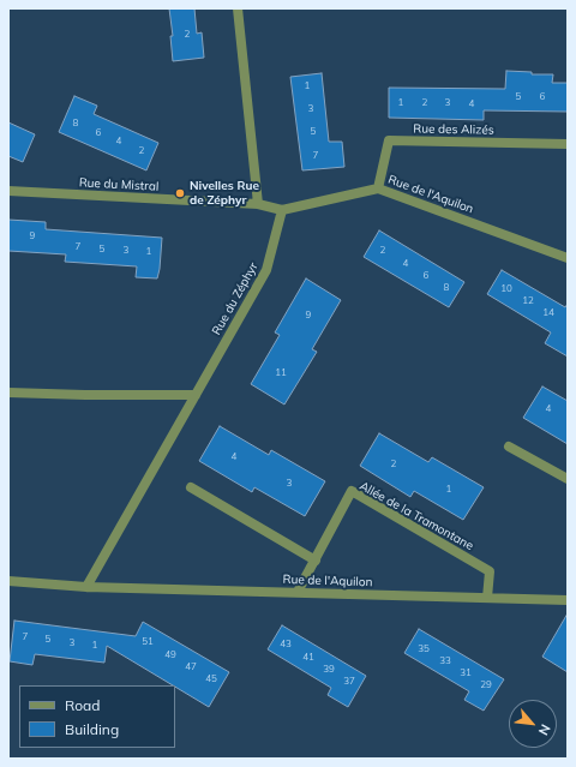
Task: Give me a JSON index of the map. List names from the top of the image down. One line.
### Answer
{"streets":{"street":["Rue des Alizés","Rue du Mistral","Rue de l'Aquilon","Rue du Zéphyr","Allée de la Tramontane"]},"crossings":[["Rue des Alizés","Rue de l'Aquilon"],["Rue de l'Aquilon","Rue du Zéphyr"],["Rue de l'Aquilon","Allée de la Tramontane"]],"places":["Nivelles Rue de Zéphyr"],"house_numbers":["2","1","5","6","1","2","3","4","3","8","5","6","4","2","7","9","7","5","3","2","1","4","6","8","10","12","14","9","11","4","4","2","3","1","7","5","51","3","43","1","35","49","41","33","47","39","31","45","37","29"],"legend":["Road","Building"],"north":"bottom right"}
